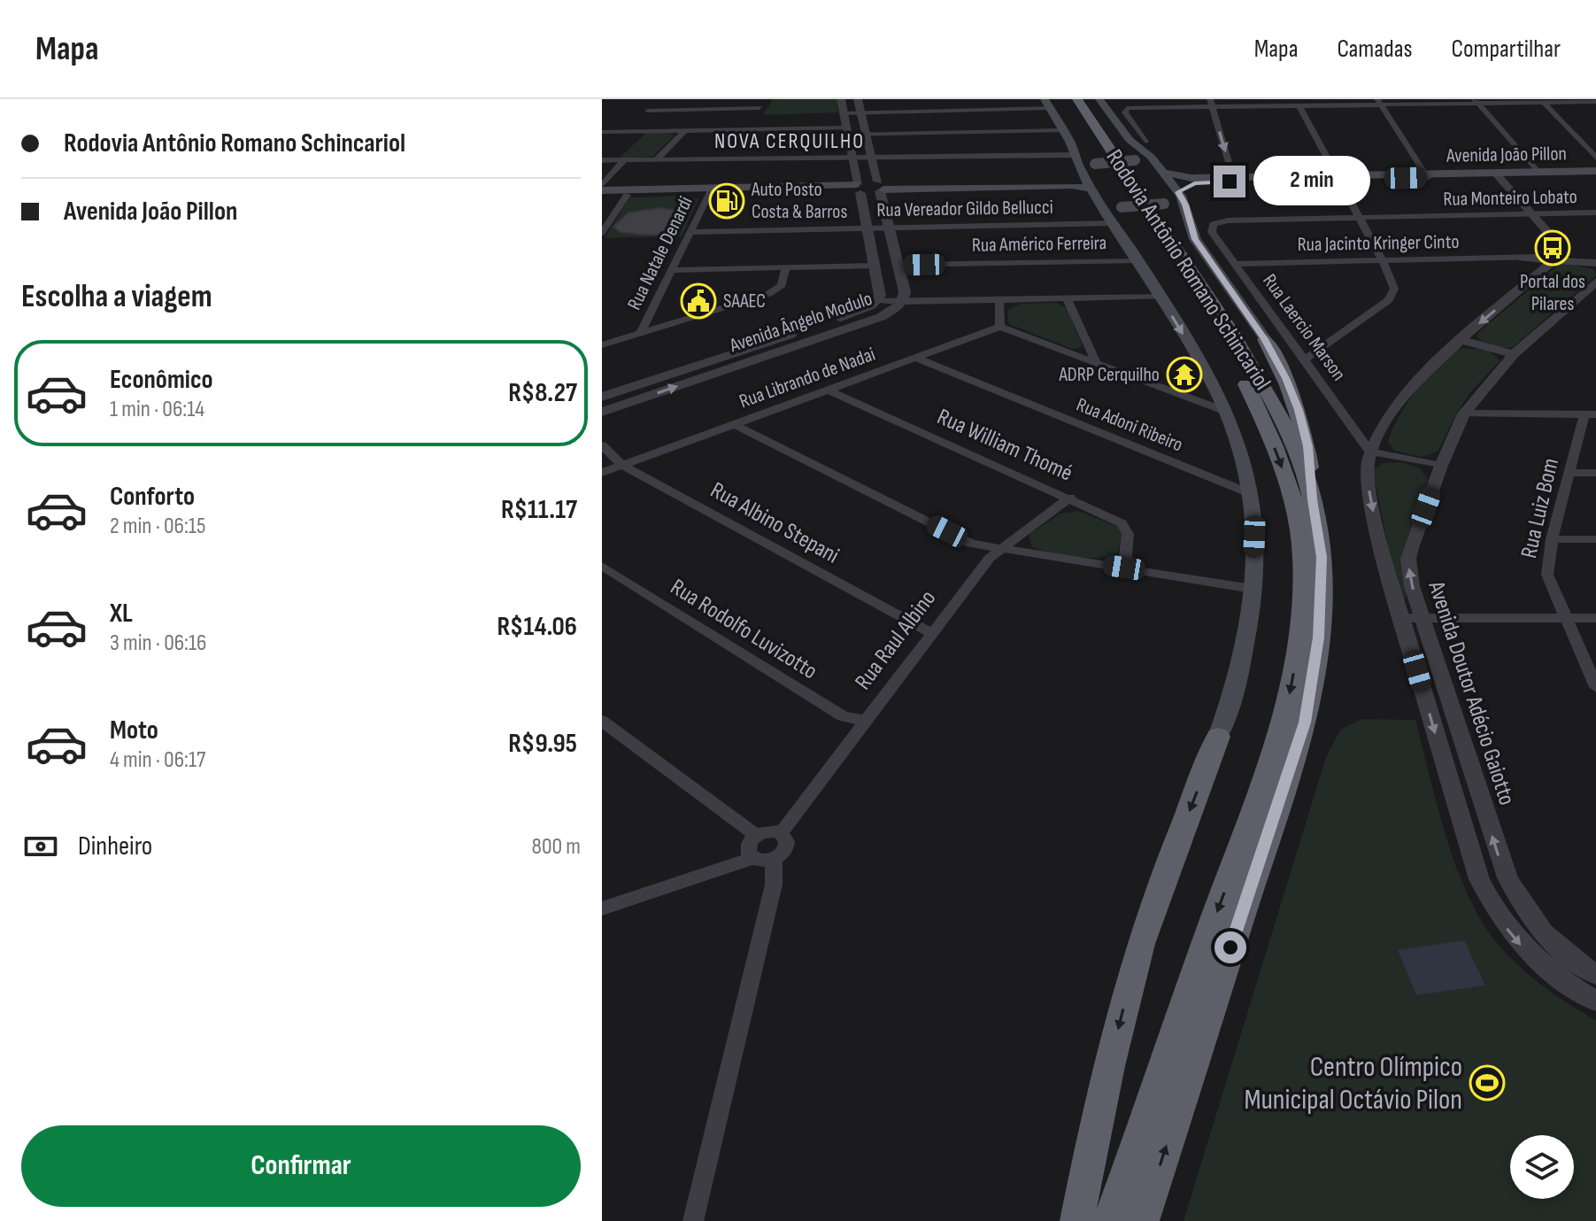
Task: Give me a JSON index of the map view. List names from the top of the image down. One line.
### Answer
{"streets":{"highway":["Rodovia Antônio Romano Schincariol"],"main road":["Avenida João Pillon"],"street":["Rua Monteiro Lobato","Rua Vereador Gildo Bellucci","Rua Jacinto Kringer Cinto","Rua Américo Ferreira","Rua Natale Denardi","Avenida Ângelo Modulo","Rua Laercio Marson","Rua Librando de Nadai","Rua Adoni Ribeiro","Rua William Thomé","Rua Luiz Bom","Rua Albino Stepani","Rua Rodolfo Luvizotto","Rua Raul Albino","Avenida Doutor Adécio Gaiotto"]},"crossings":[["Rua Monteiro Lobato","Rua Laercio Marson"],["Rua Vereador Gildo Bellucci","Rua Natale Denardi"],["Rua Vereador Gildo Bellucci","Avenida Ângelo Modulo"],["Rua Jacinto Kringer Cinto","Rua Laercio Marson"],["Rua Jacinto Kringer Cinto","Avenida Doutor Adécio Gaiotto"],["Rua Américo Ferreira","Avenida Ângelo Modulo"],["Rua Laercio Marson","Avenida Doutor Adécio Gaiotto"],["Rua Librando de Nadai","Rua Adoni Ribeiro"],["Rua Librando de Nadai","Rua William Thomé"],["Rua Librando de Nadai","Rua Albino Stepani"],["Rua William Thomé","Rua Raul Albino"],["Rua Albino Stepani","Rua Raul Albino"],["Rua Rodolfo Luvizotto","Rua Raul Albino"]],"districts":["NOVA CERQUILHO"],"places":{"fuel station":["Auto Posto Costa & Barros"],"bus stop":["Portal dos Pilares"],"public building":["SAAEC"],"temple":["ADRP Cerquilho"],"sports":["Centro Olímpico Municipal Octávio Pilon"]},"page":{"header":"Mapa","nav":["Mapa","Camadas","Compartilhar"],"banner":["Rodovia Antônio Romano Schincariol","Avenida João Pillon"],"bubble":"2 min","heading":"Escolha a viagem","list":[{"name":"Econômico","note":"1 min · 06:14","value":"R$8.27"},{"name":"Conforto","note":"2 min · 06:15","value":"R$11.17"},{"name":"XL","note":"3 min · 06:16","value":"R$14.06"},{"name":"Moto","note":"4 min · 06:17","value":"R$9.95"}],"pay":["Dinheiro","800 m"],"buttons":"Confirmar"}}
